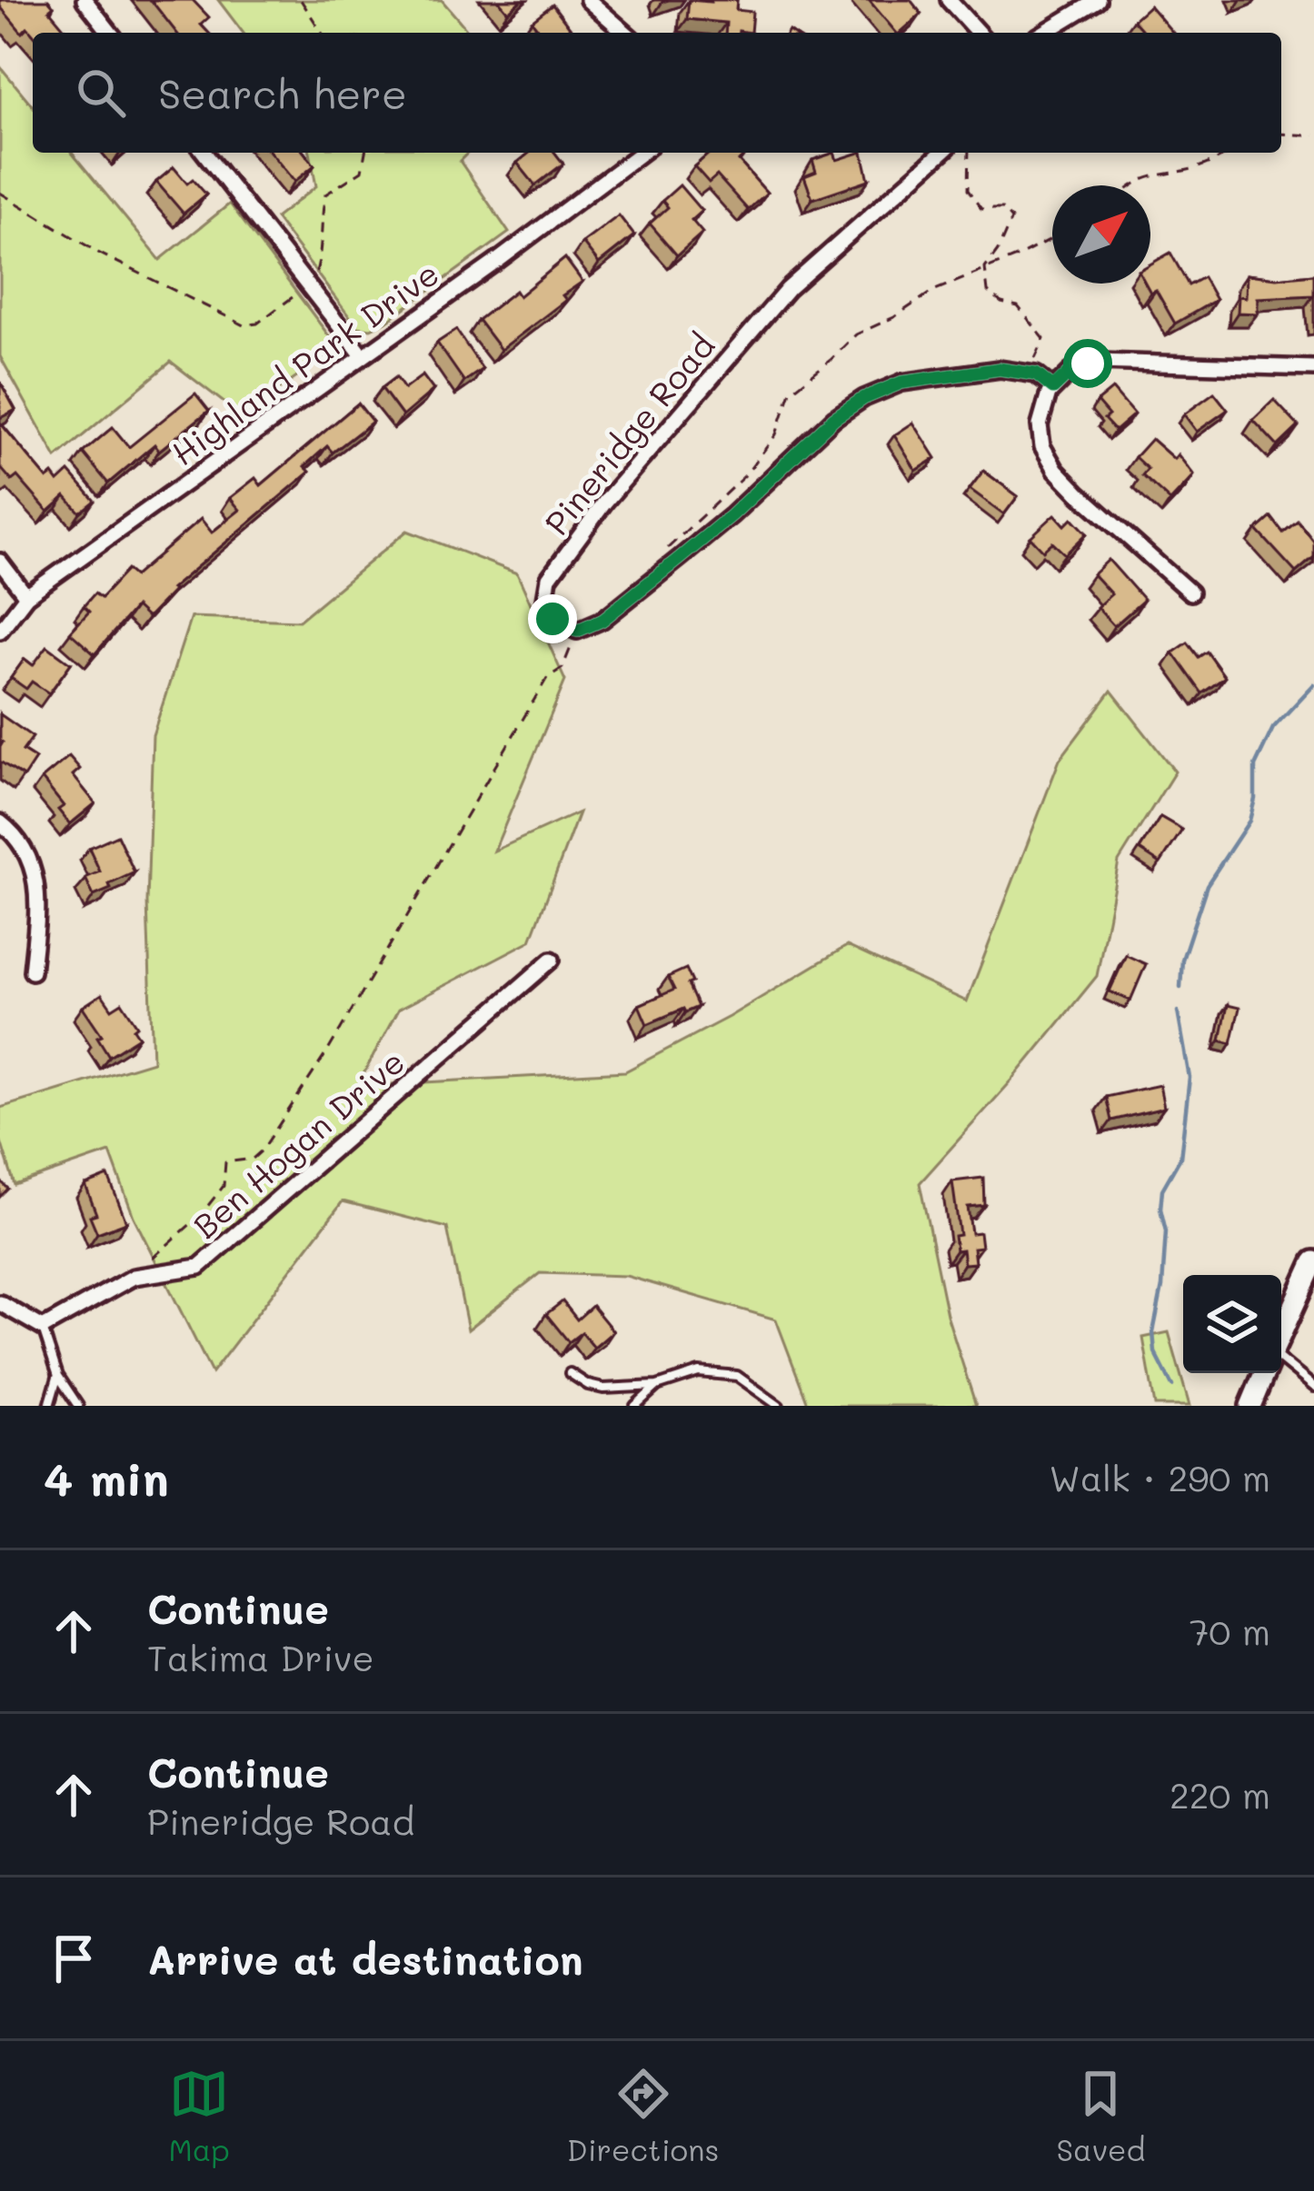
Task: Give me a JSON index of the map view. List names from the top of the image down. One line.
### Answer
{"streets":{"street":["Highland Park Drive","Pineridge Road","Ben Hogan Drive"]},"north":"top right","page":{"search":"Search here","heading":["4 min","Walk · 290 m"],"list":[["Continue","Takima Drive","70 m"],["Continue","Pineridge Road","220 m"],"Arrive at destination"],"nav":["Map","Directions","Saved"]}}
